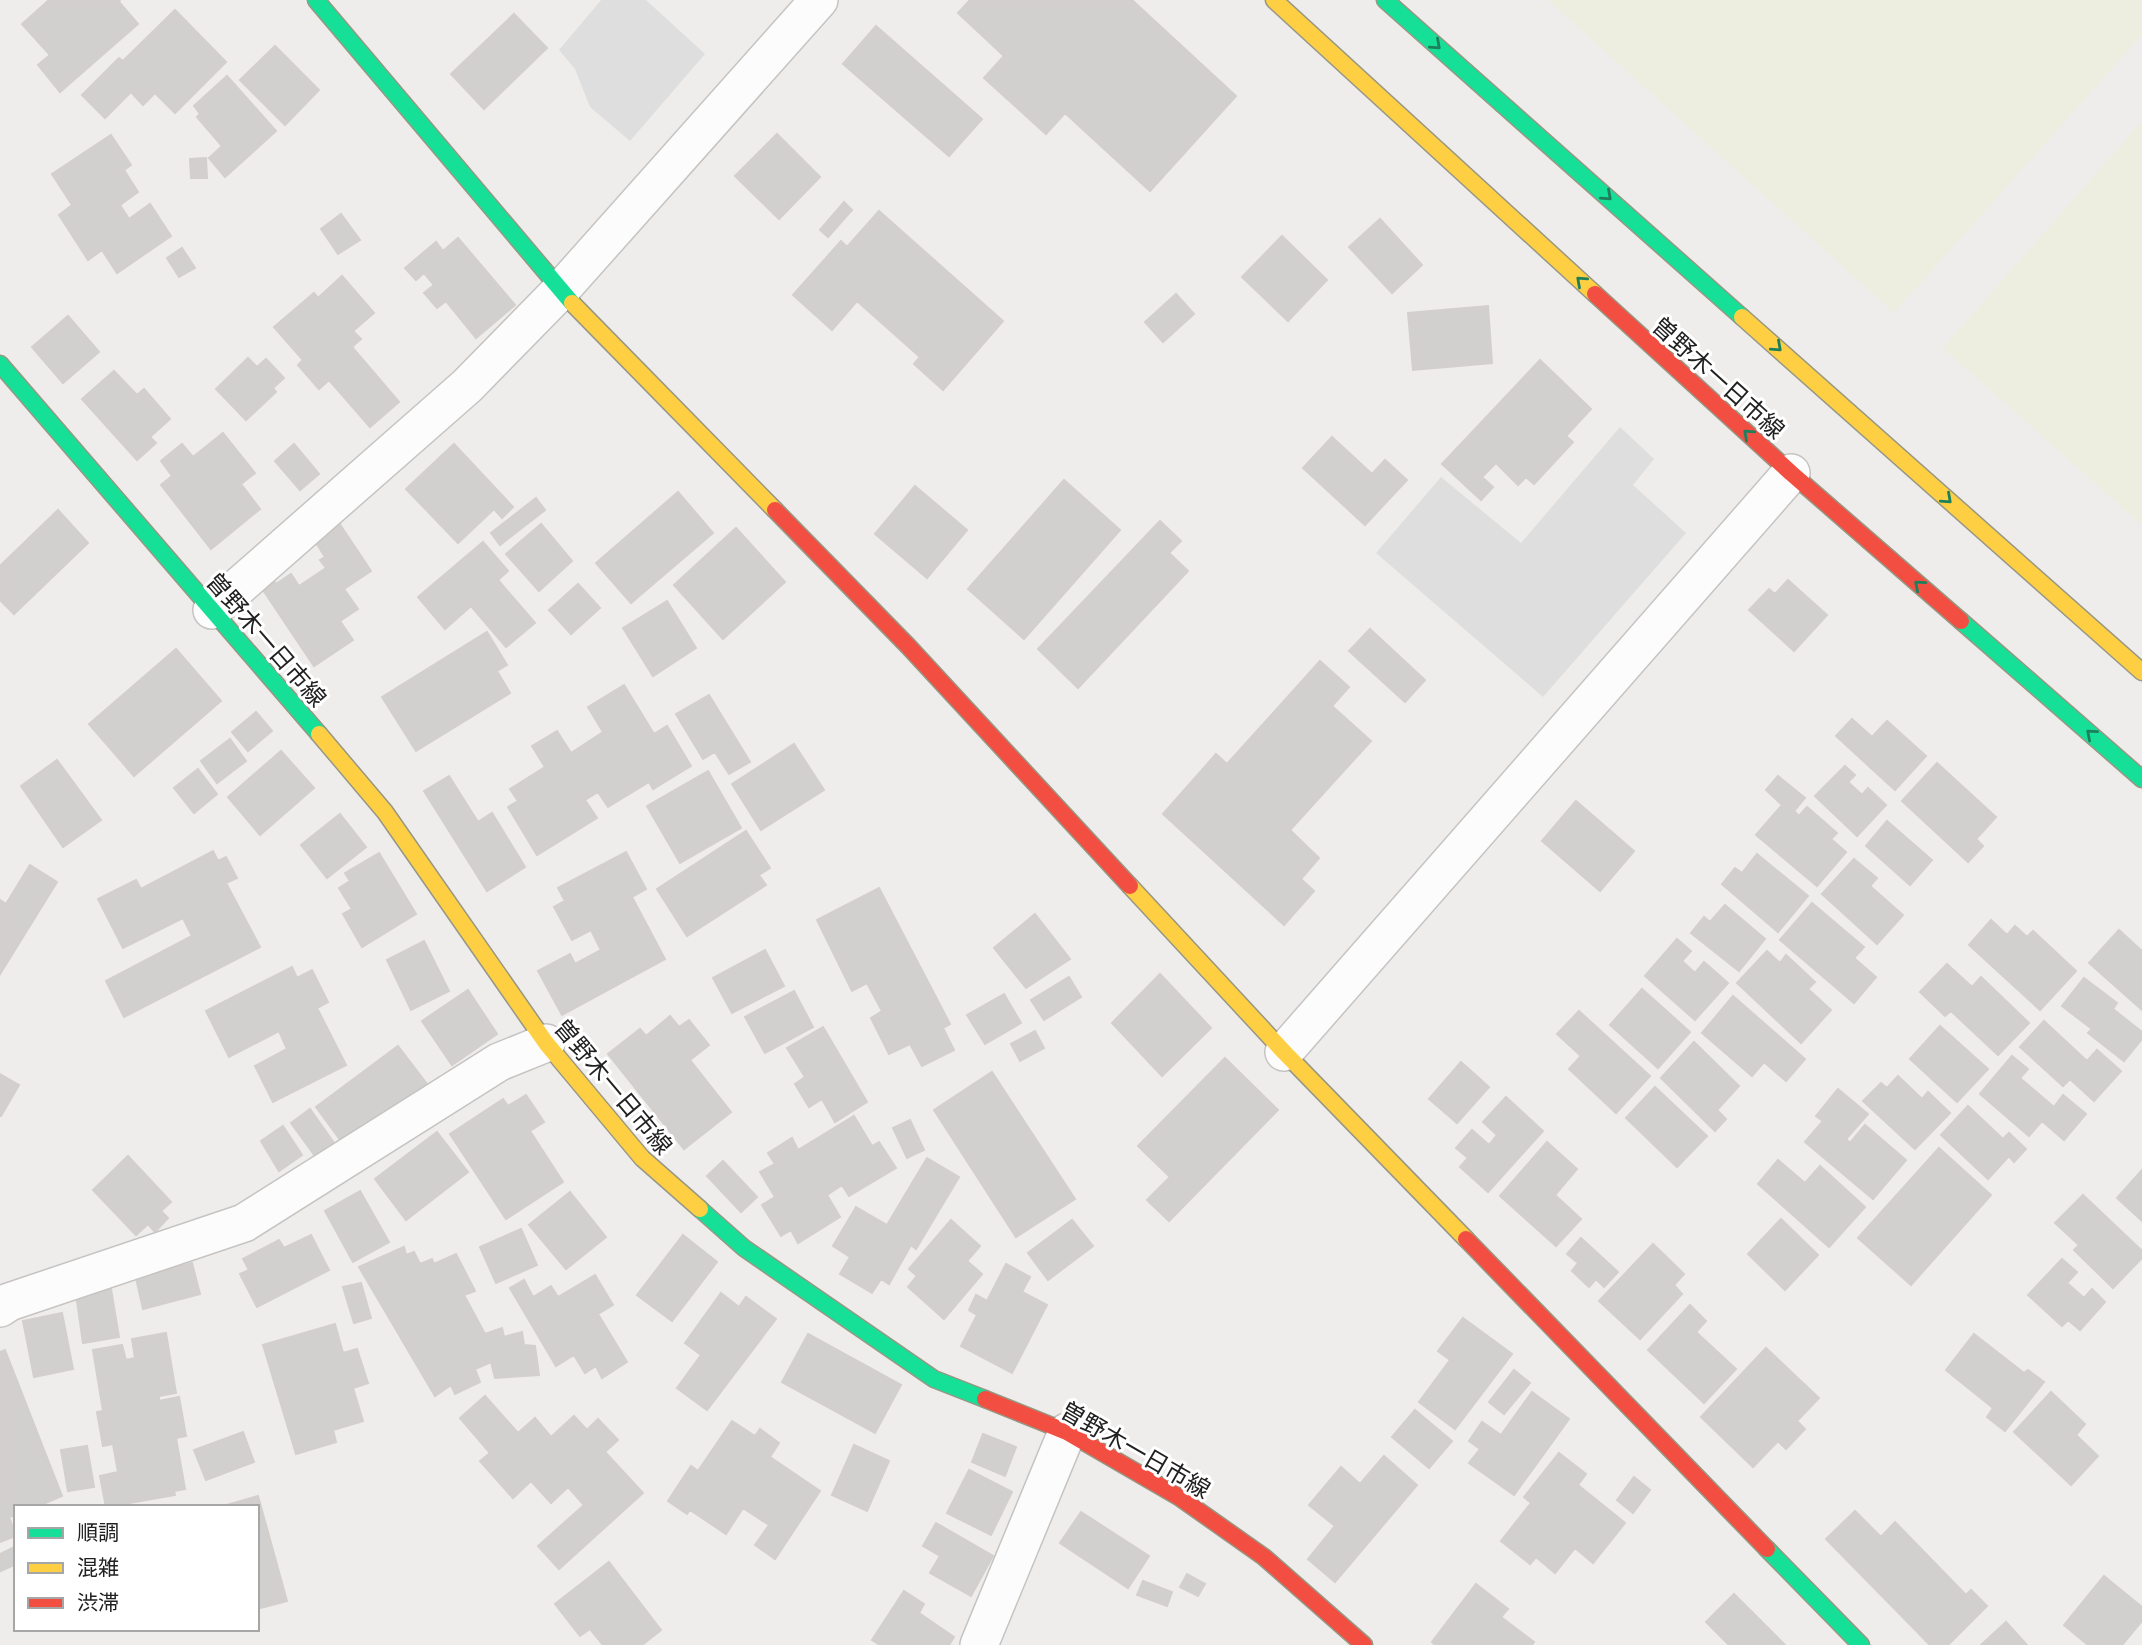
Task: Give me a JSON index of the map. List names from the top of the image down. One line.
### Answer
{"streets":{"main road":["曽野木一日市線"]},"legend":["順調","混雑","渋滞"]}
